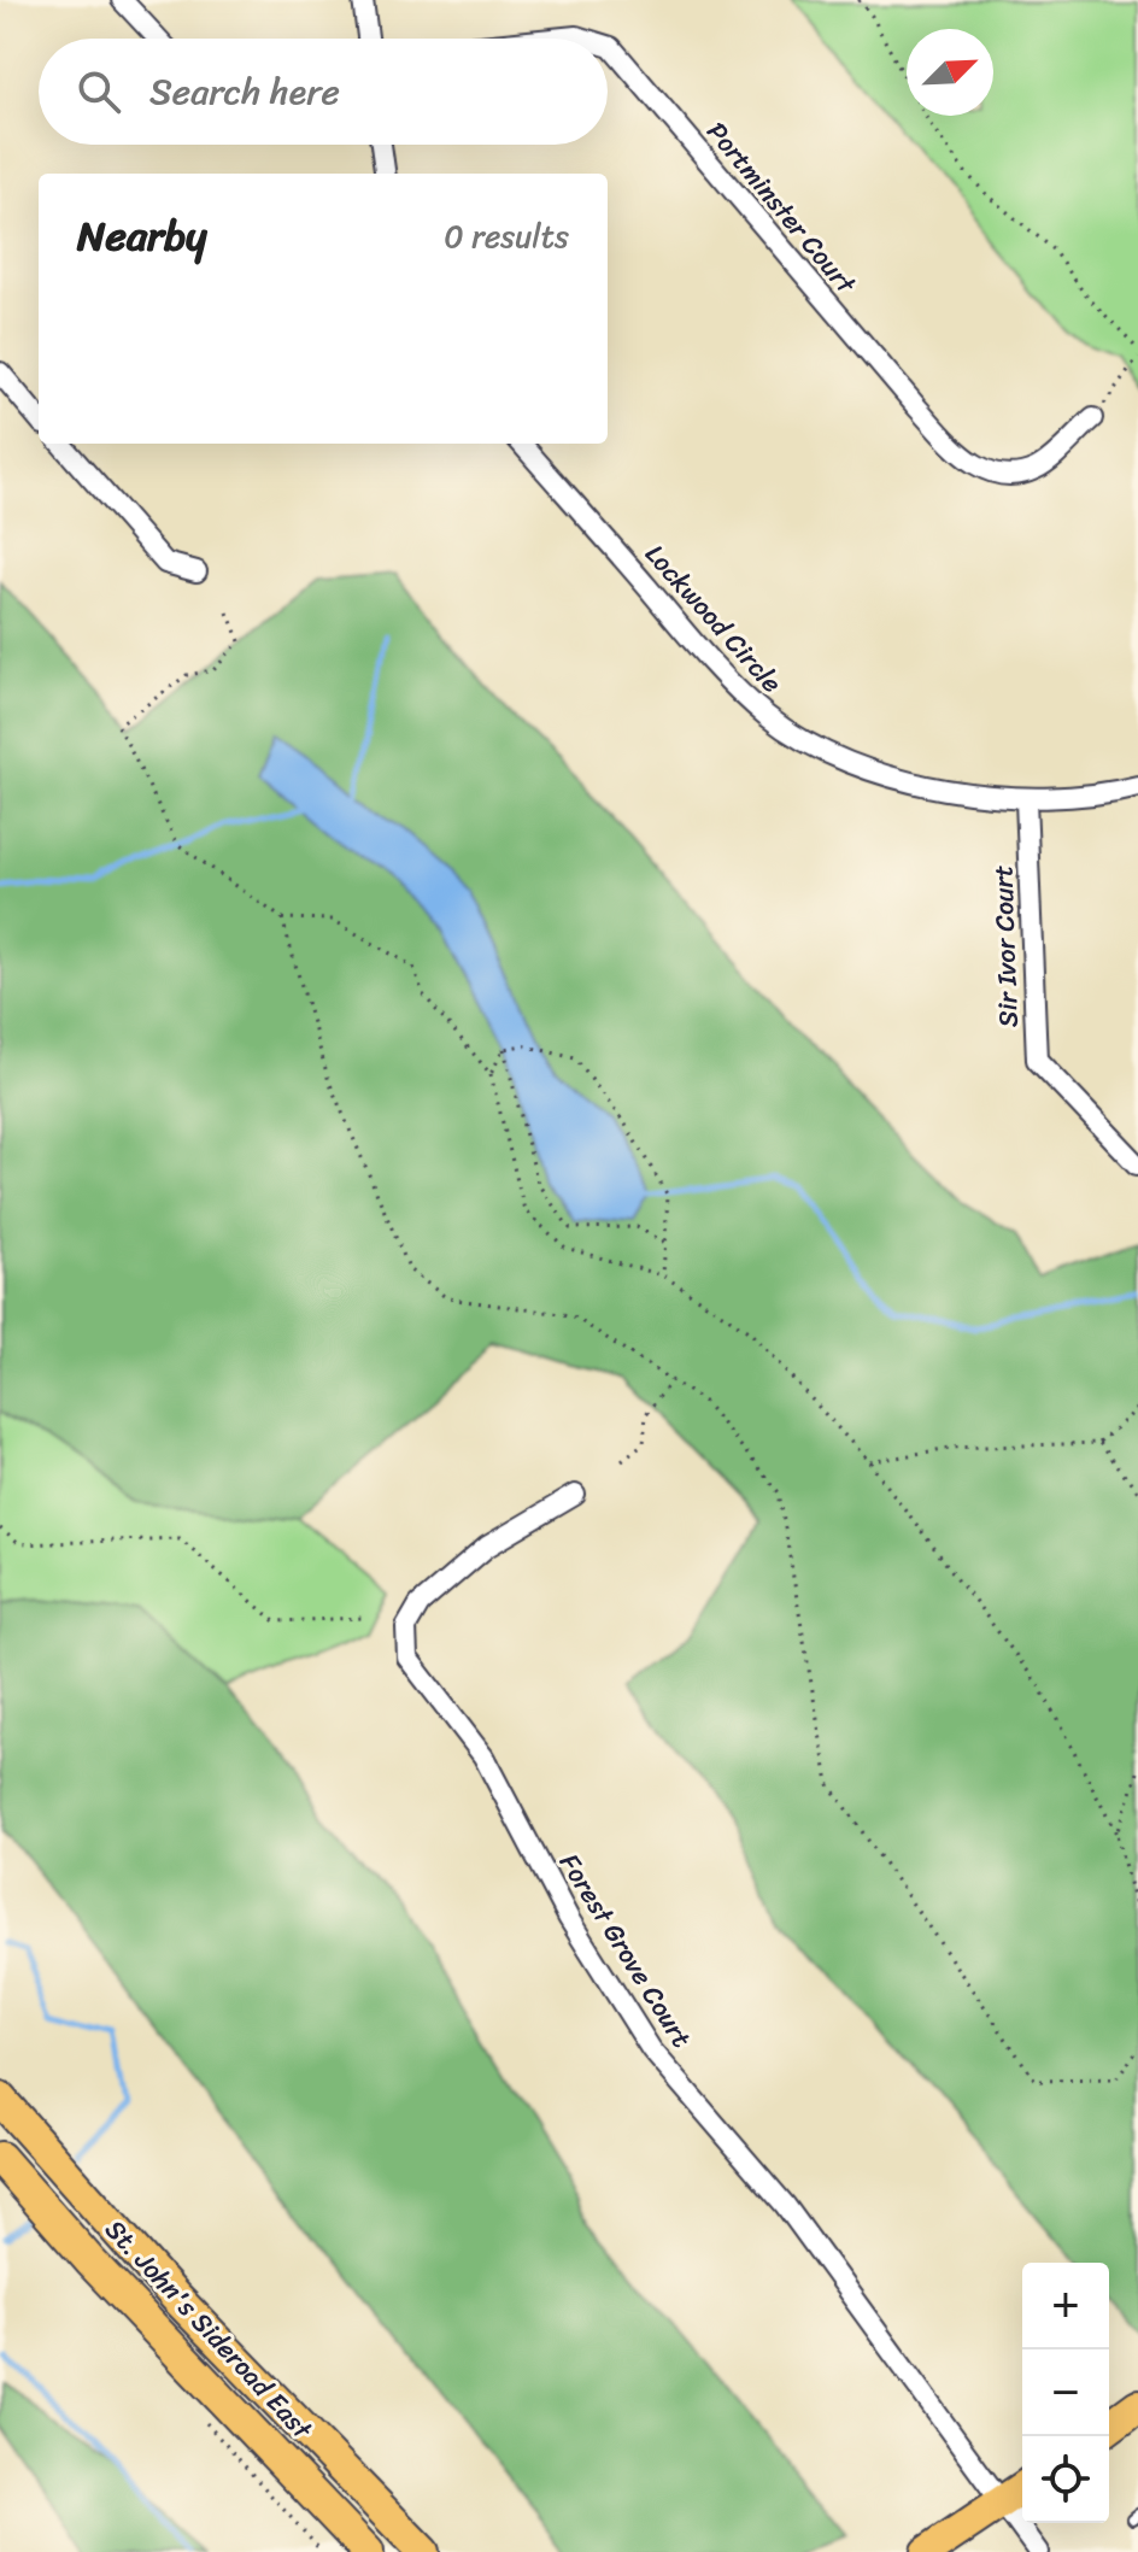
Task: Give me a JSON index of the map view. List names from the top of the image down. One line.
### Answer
{"streets":{"main road":["St. John's Sideroad East"],"street":["Portminster Court","Lockwood Circle","Sir Ivor Court","Forest Grove Court"]},"crossings":[["Lockwood Circle","Sir Ivor Court"]],"north":"top right","page":{"search":"Search here","heading":["Nearby","0 results"],"map_buttons":["+","−"]}}
